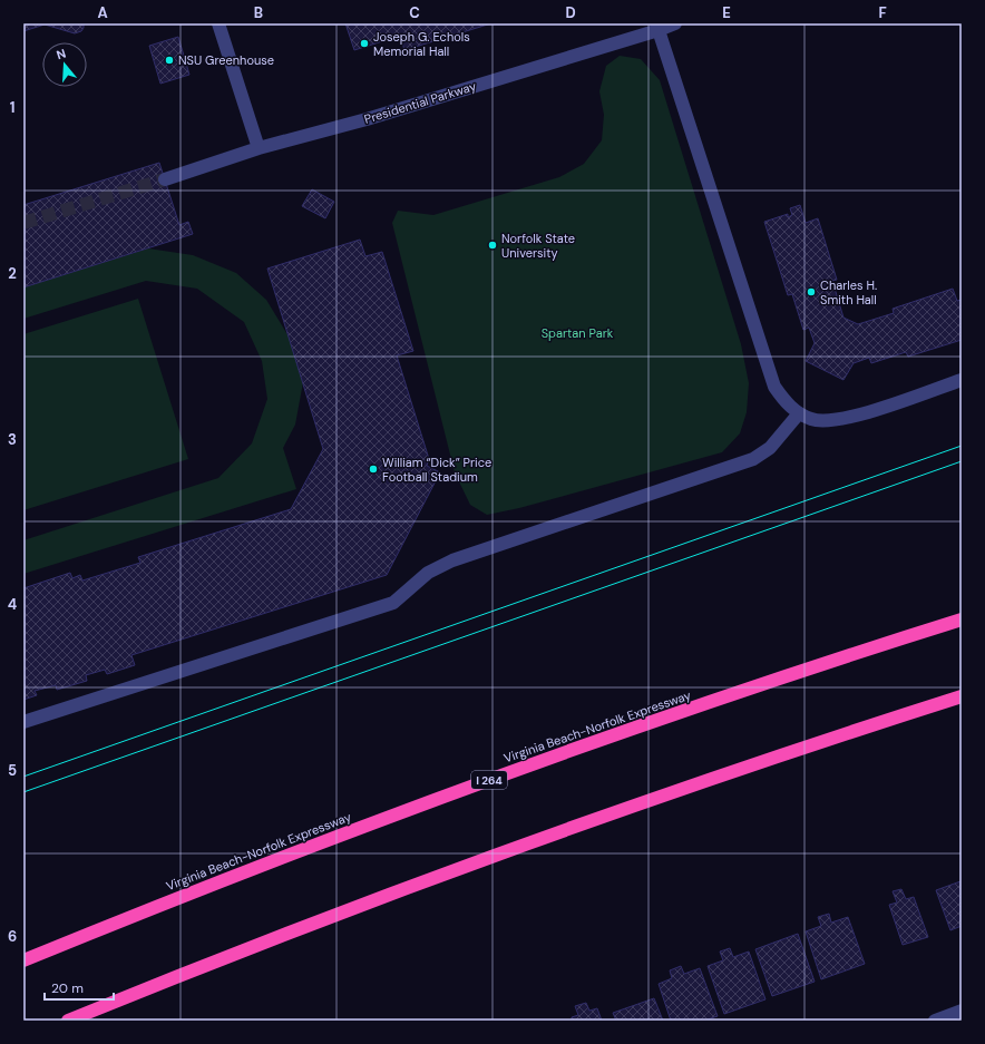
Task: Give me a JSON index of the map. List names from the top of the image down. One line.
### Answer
{"streets":{"highway":["Virginia Beach-Norfolk Expressway","I 264"],"street":["Presidential Parkway"]},"parks":["Spartan Park"],"places":["Joseph G. Echols Memorial Hall","NSU Greenhouse","Norfolk State University","Charles H. Smith Hall","William “Dick” Price Football Stadium"],"scale_bar":"20 m","north":"top","grid":{"columns":["A","B","C","D","E","F"],"rows":["1","2","3","4","5","6"]}}
